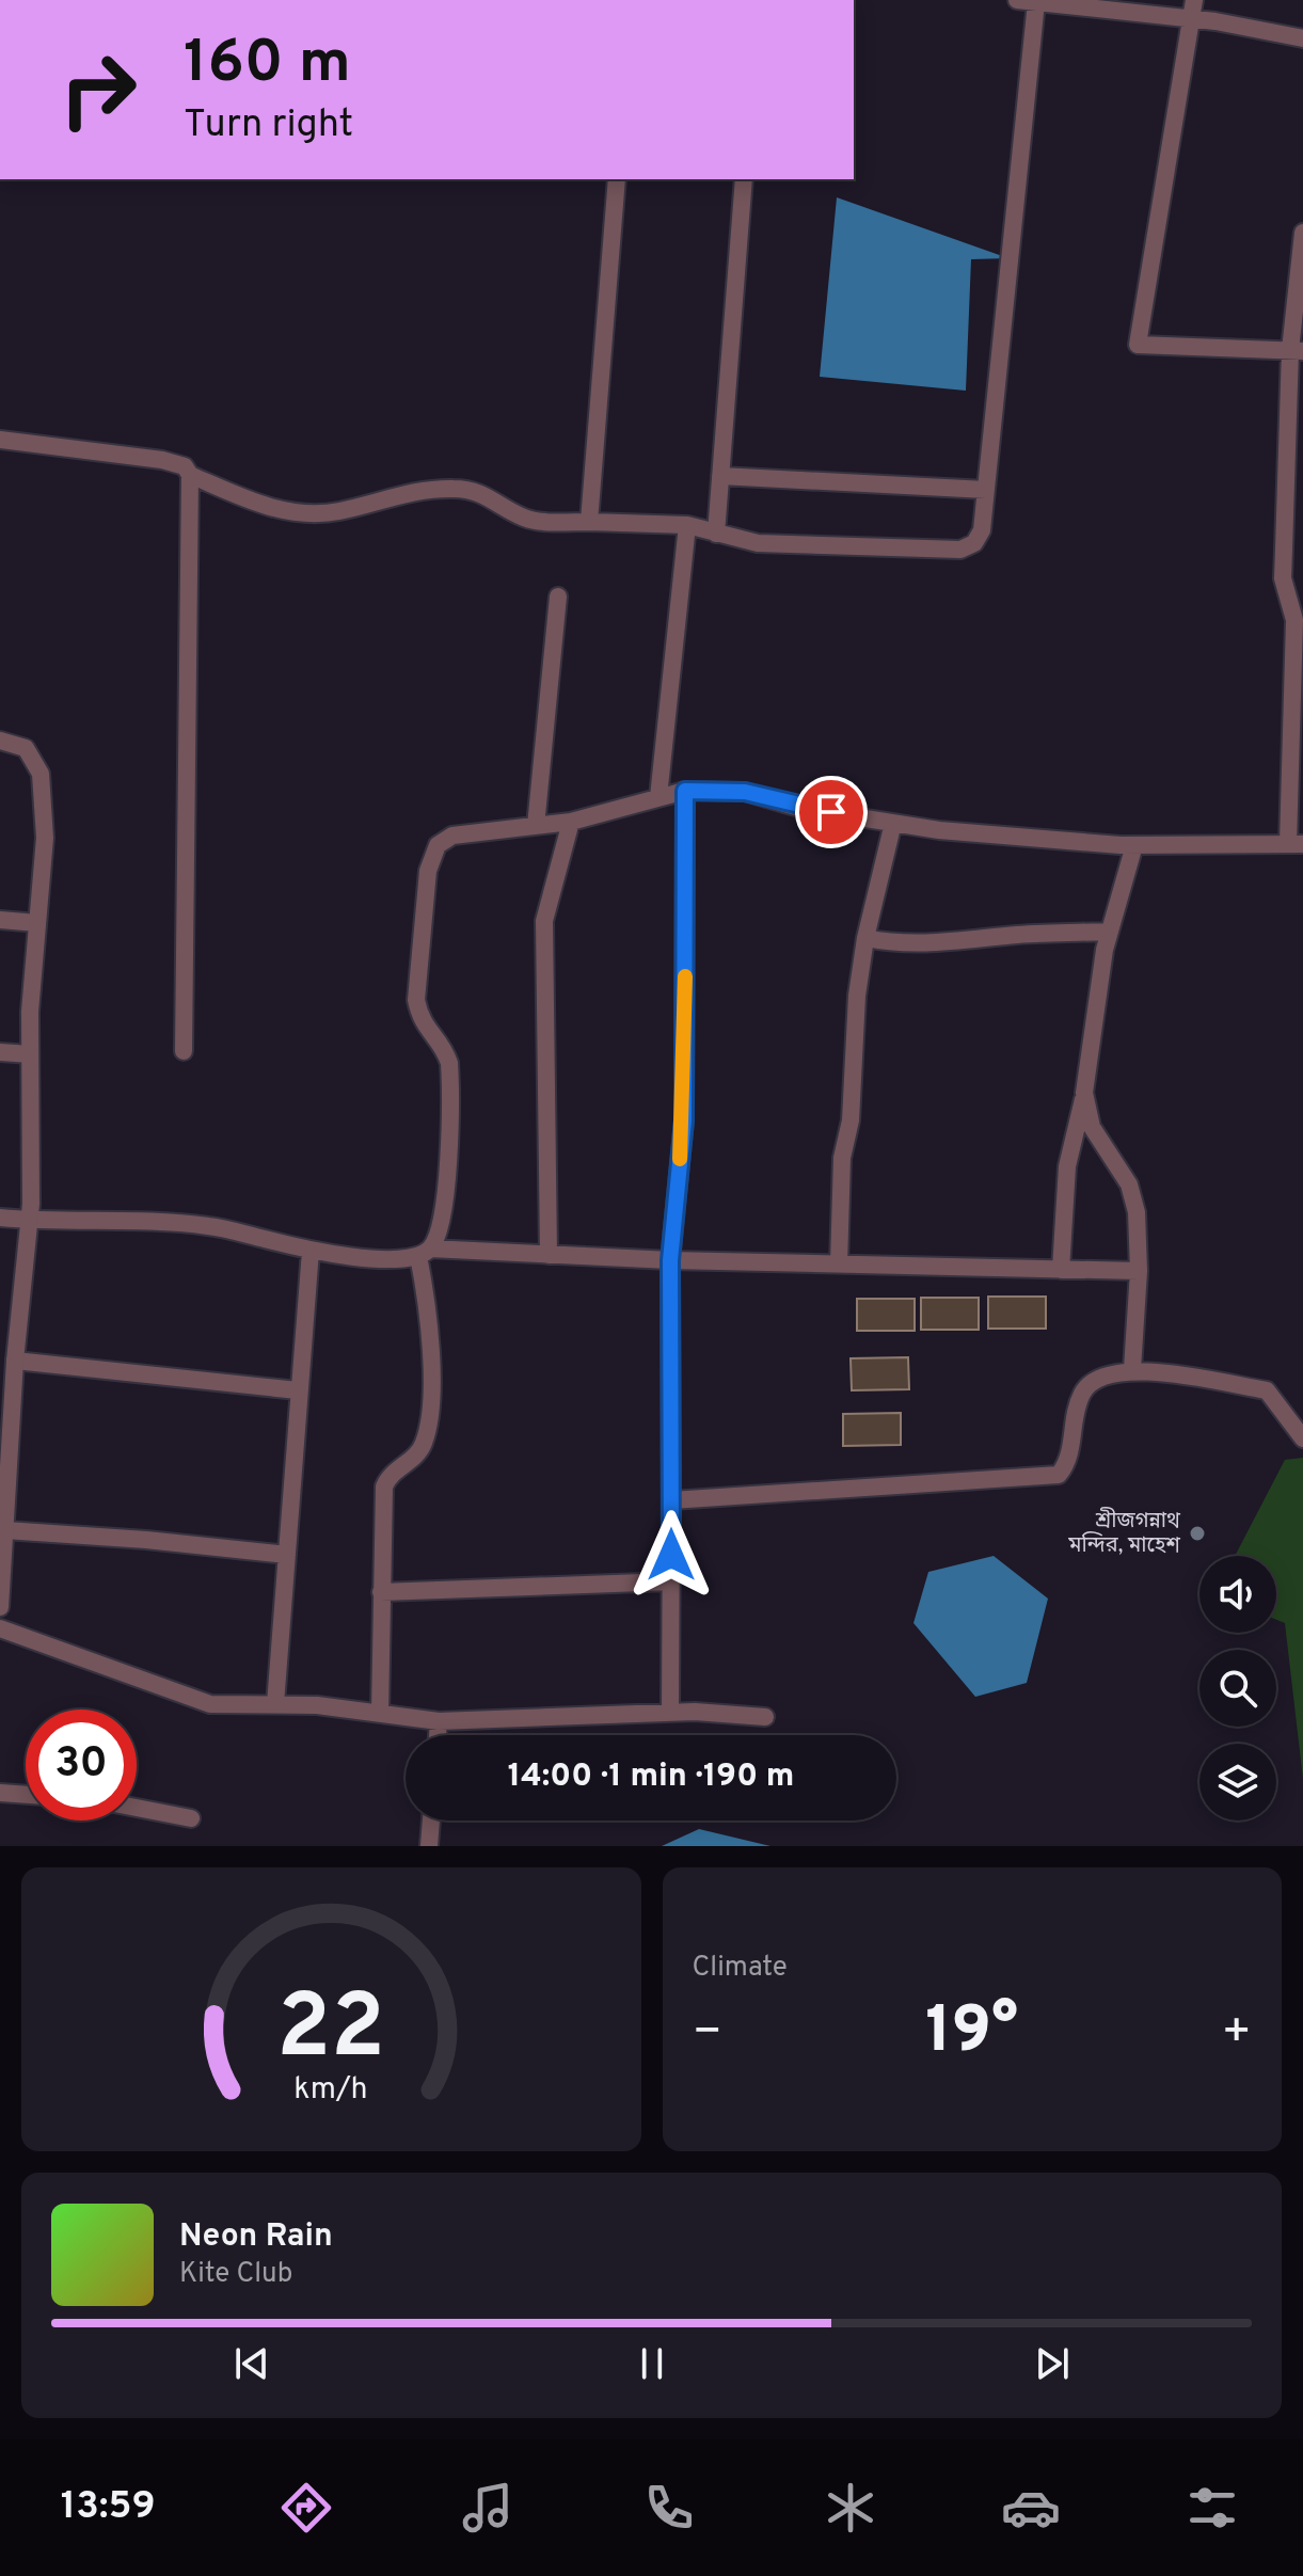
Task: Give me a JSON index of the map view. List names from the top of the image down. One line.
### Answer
{"places":["শ্রীজগন্নাথ মন্দির, মাহেশ"],"page":{"turn":["160 m","Turn right"],"limit":"30","trip":"14:00 · 1 min · 190 m","tile":"Climate","heat":["−","19°","+"],"song":["Neon Rain","Kite Club"],"tabs":"13:59","gauge":["22","km/h"]}}
